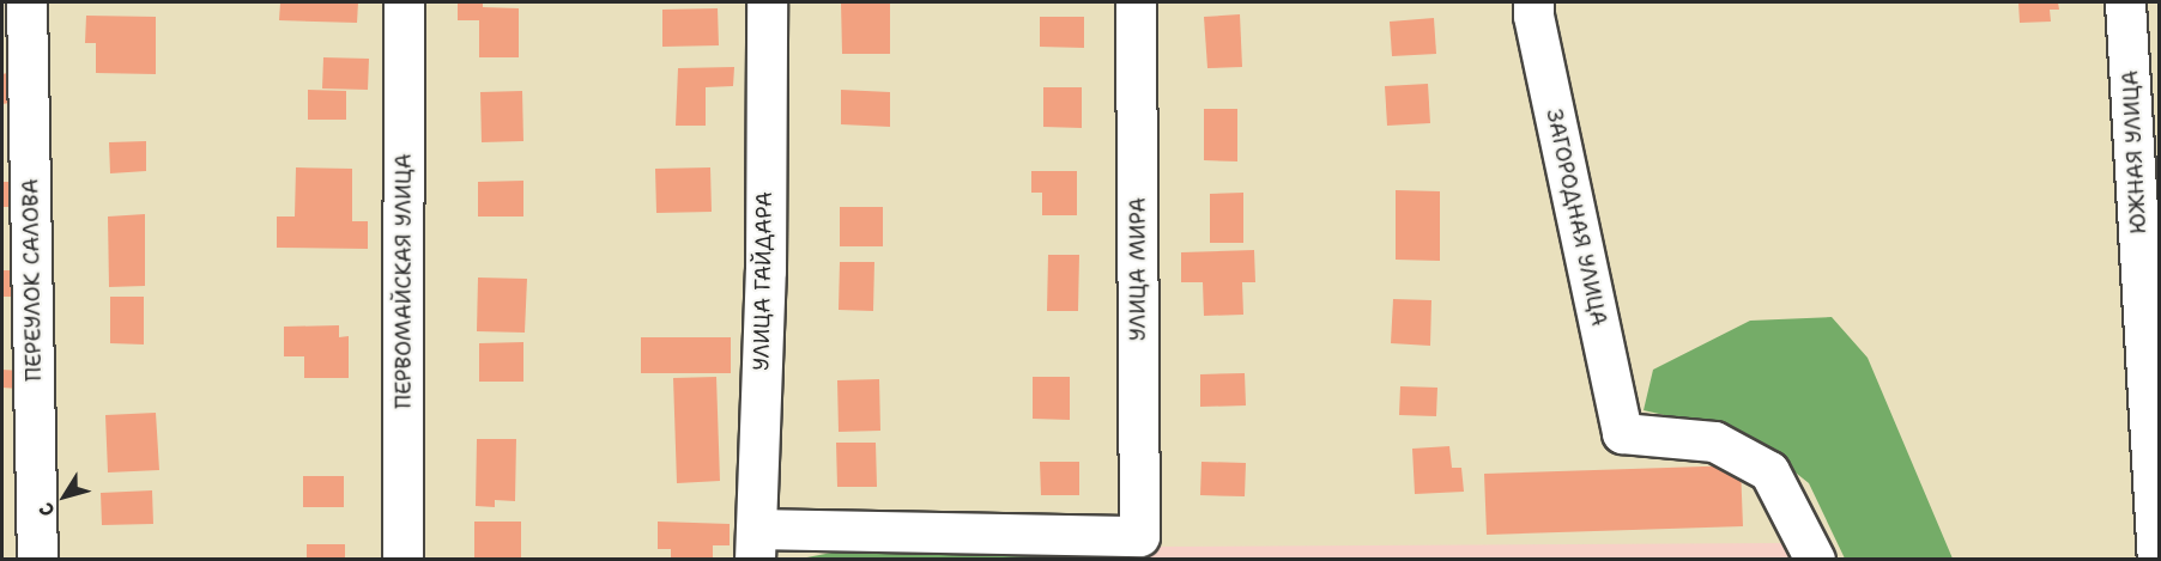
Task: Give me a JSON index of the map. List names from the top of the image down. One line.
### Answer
{"streets":{"street":["ЮЖНАЯ УЛИЦА","ЗАГОРОДНАЯ УЛИЦА","УЛИЦА МИРА","ПЕРЕУЛОК САЛОВА","ПЕРВОМАЙСКАЯ УЛИЦА","УЛИЦА ГАЙДАРА"]},"crossings":[["УЛИЦА МИРА","УЛИЦА ГАЙДАРА"]],"north":"bottom left"}
